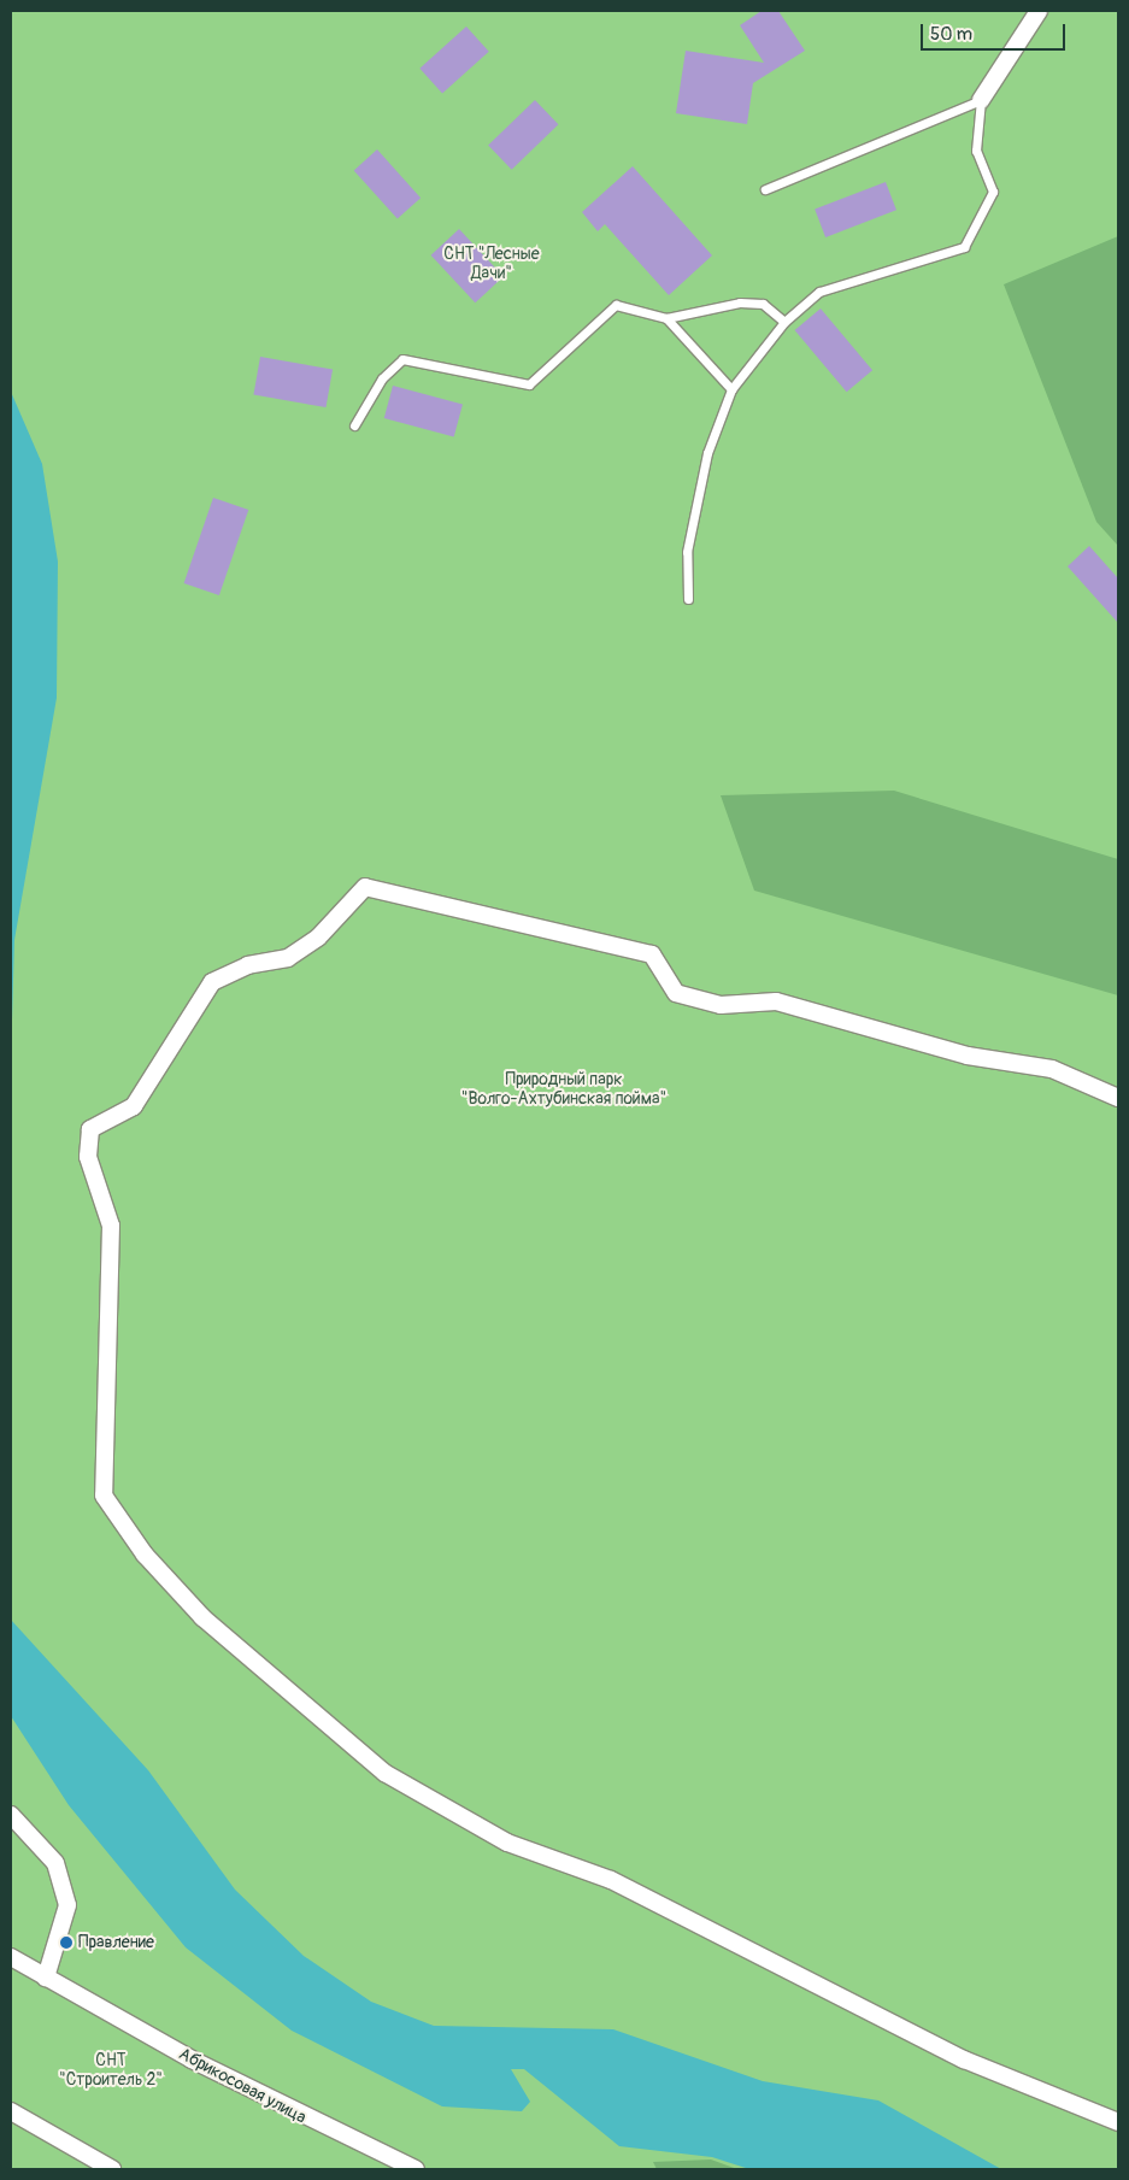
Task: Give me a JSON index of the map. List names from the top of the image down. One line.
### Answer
{"streets":{"street":["Абрикосовая улица"]},"parks":["СНТ \"Лесные Дачи\"","Природный парк \"Волго-Ахтубинская пойма\"","СНТ \"Строитель 2\""],"places":["Правление"],"scale_bar":"50 m"}
